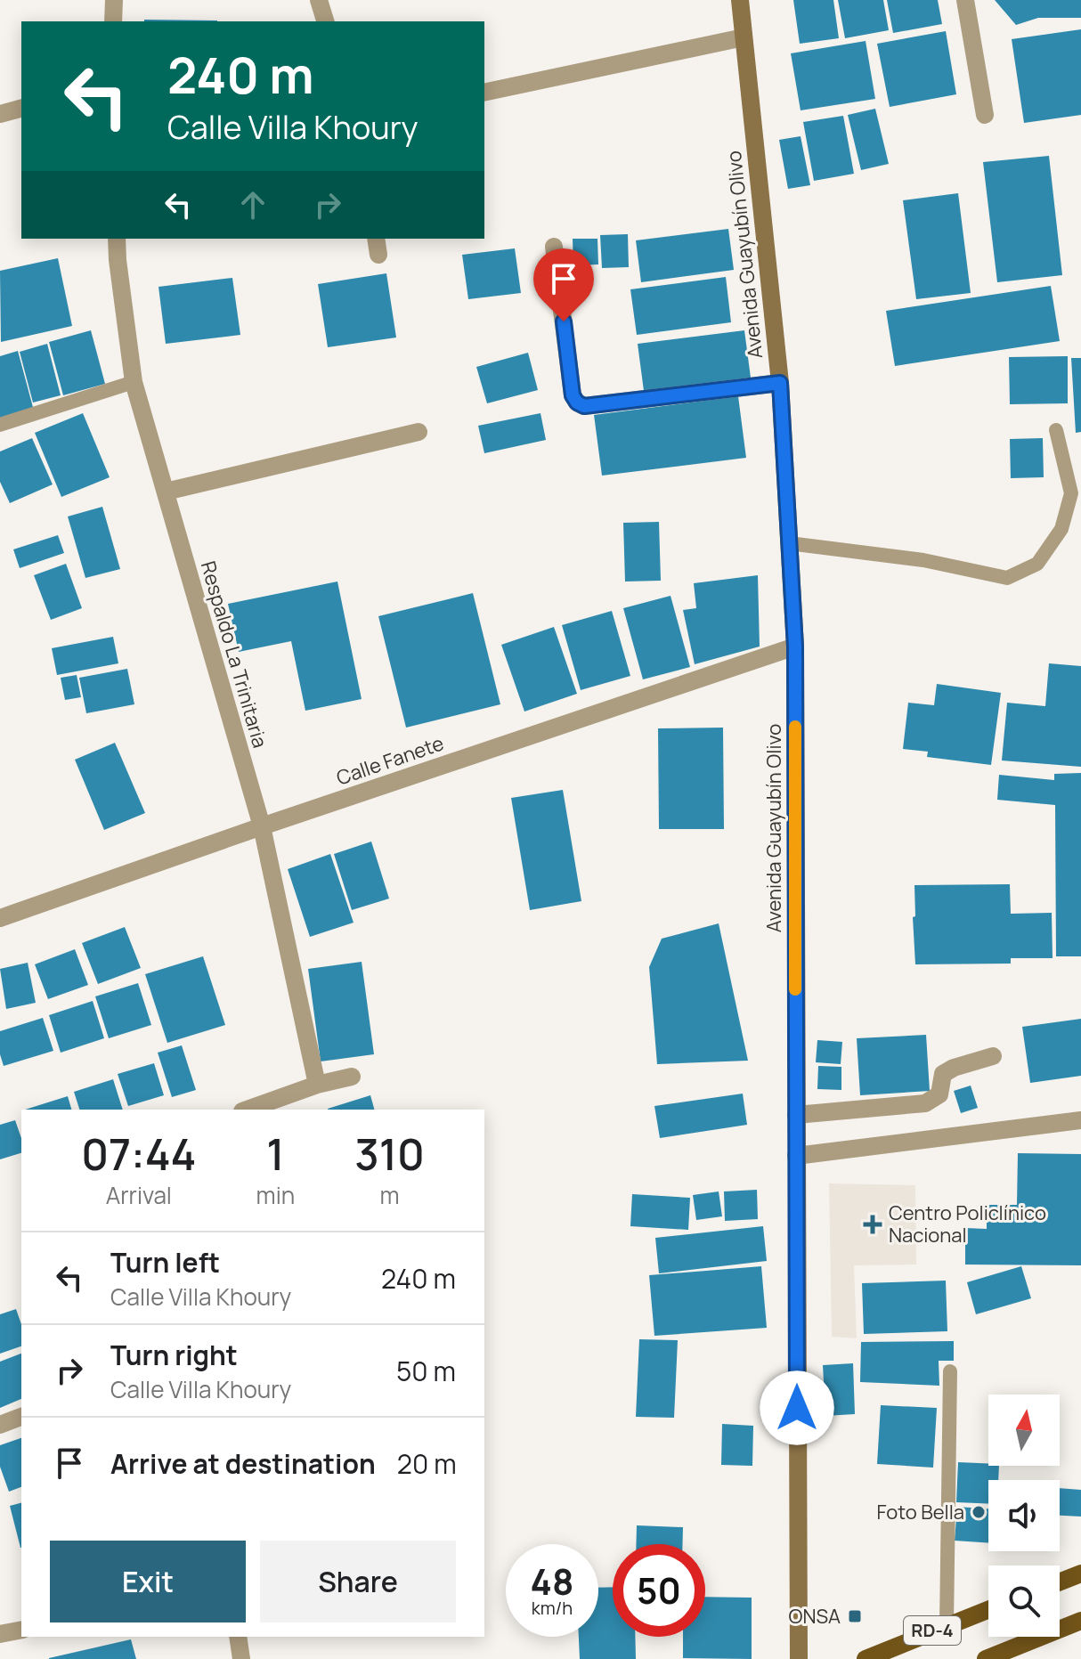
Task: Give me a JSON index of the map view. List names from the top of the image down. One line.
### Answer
{"streets":{"main road":["Avenida Guayubín Olivo","RD-4"],"street":["Respaldo La Trinitaria","Calle Fanete"]},"crossings":[["Avenida Guayubín Olivo","Calle Fanete"],["Respaldo La Trinitaria","Calle Fanete"]],"places":{"health":["Centro Policlínico Nacional"],"other":["Foto Bella"],"transit":["ONSA"]},"north":"top","page":{"turn":["240 m","Calle Villa Khoury"],"eta":["07:44","Arrival","1","min","310","m"],"list":[{"name":"Turn left","note":"Calle Villa Khoury","value":"240 m"},{"name":"Turn right","note":"Calle Villa Khoury","value":"50 m"},{"name":"Arrive at destination","value":"20 m"}],"buttons":["Exit","Share"],"speed":"48 km/h","limit":"50"}}
